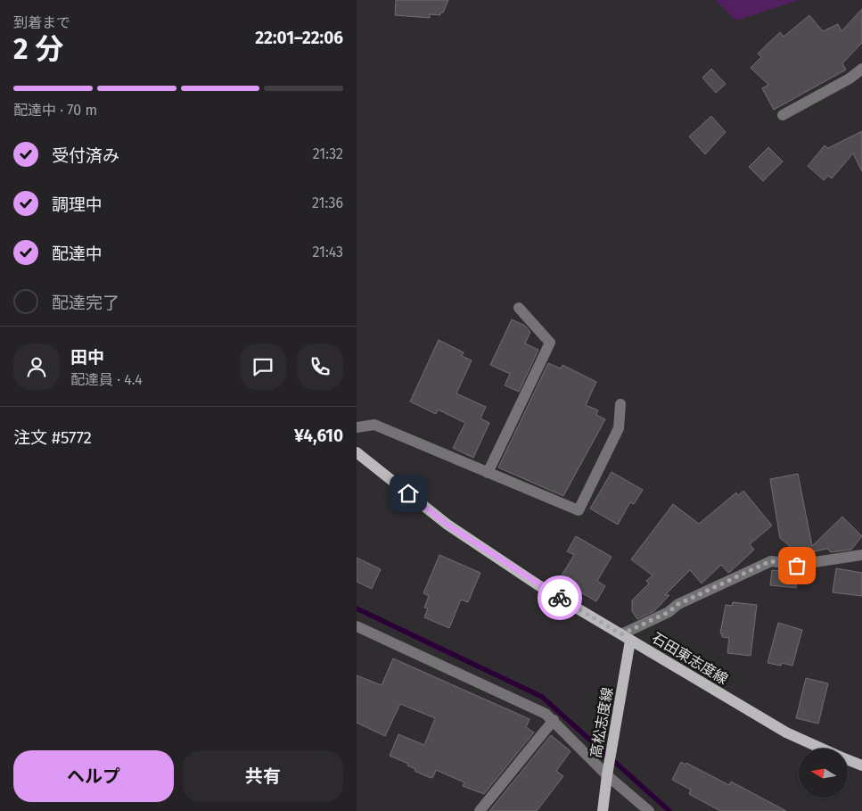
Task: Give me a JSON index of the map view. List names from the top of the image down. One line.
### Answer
{"streets":{"main road":["石田東志度線","高松志度線"]},"crossings":[["石田東志度線","高松志度線"]],"north":"left","page":{"heading":["2 分","到着まで","22:01–22:06"],"panel":["田中","配達員 · 4.4","注文 #5772","¥4,610"],"bar":"配達中 · 70 m","list":[["受付済み","21:32"],["調理中","21:36"],["配達中","21:43"],"配達完了"],"buttons":["ヘルプ","共有"]}}
